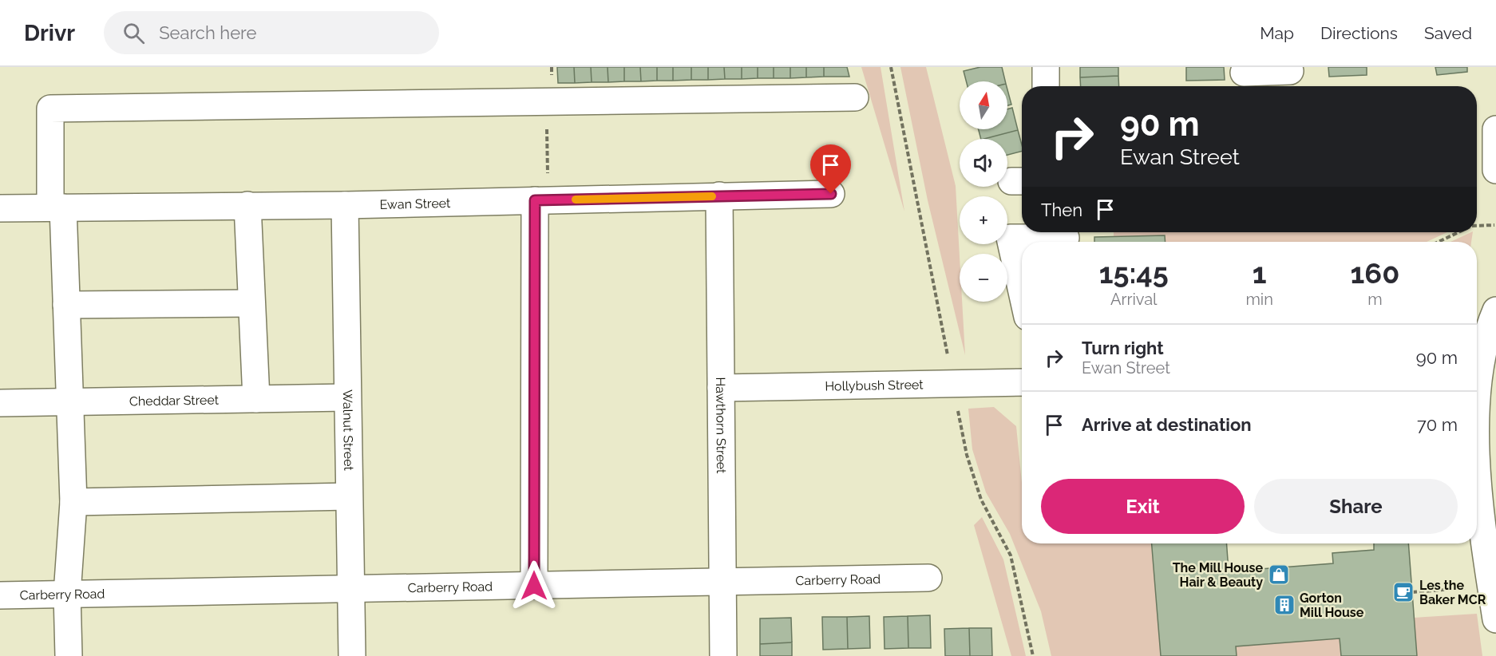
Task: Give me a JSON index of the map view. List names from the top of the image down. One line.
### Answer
{"streets":{"street":["Ewan Street","Hollybush Street","Cheddar Street","Hawthorn Street","Walnut Street","Carberry Road"]},"crossings":[["Ewan Street","Hawthorn Street"],["Ewan Street","Walnut Street"],["Hollybush Street","Hawthorn Street"],["Cheddar Street","Walnut Street"],["Hawthorn Street","Carberry Road"],["Walnut Street","Carberry Road"]],"places":{"shop":["The Mill House Hair & Beauty"],"cafe":["Les the Baker MCR"],"building":["Gorton Mill House"]},"north":"top","page":{"header":"Drivr","search":"Search here","nav":["Map","Directions","Saved"],"map_buttons":["+","−"],"turn":["90 m","Ewan Street"],"then":"Then","eta":["15:45","Arrival","1","min","160","m"],"list":[{"name":"Turn right","note":"Ewan Street","value":"90 m"},{"name":"Arrive at destination","value":"70 m"}],"buttons":["Exit","Share"]}}
